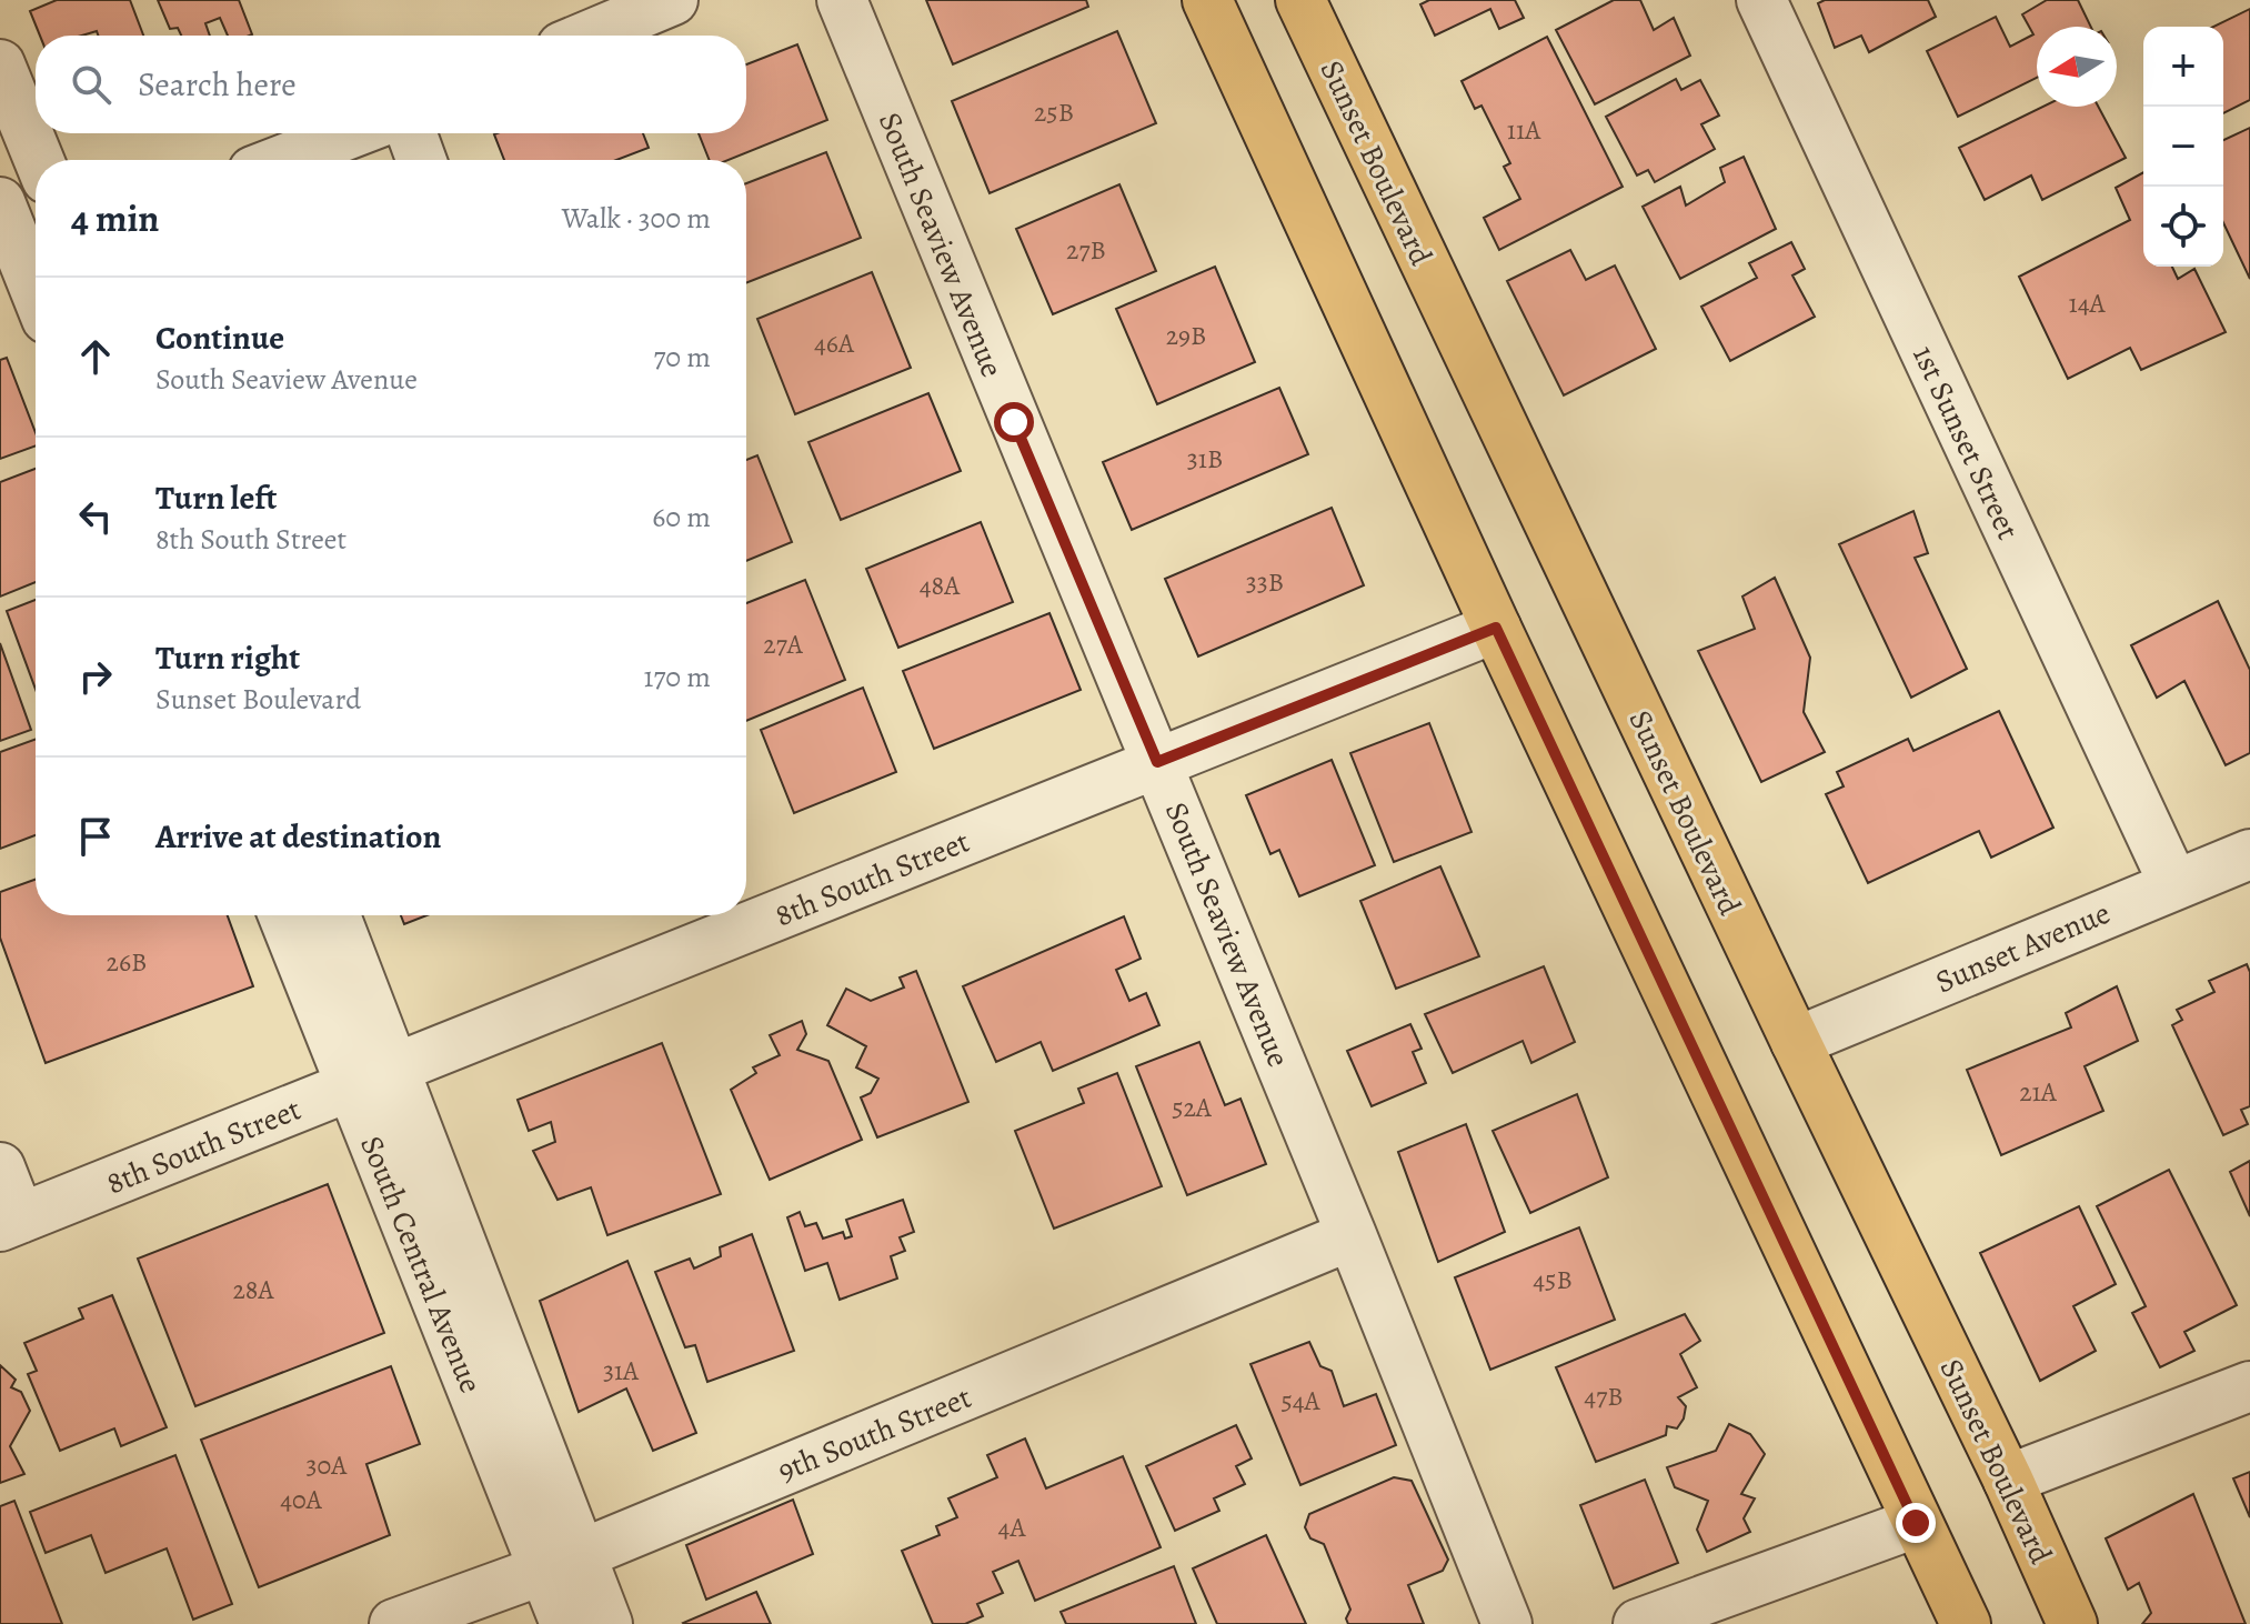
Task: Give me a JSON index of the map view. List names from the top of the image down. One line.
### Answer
{"streets":{"main road":["Sunset Boulevard"],"street":["South Seaview Avenue","1st Sunset Street","8th South Street","Sunset Avenue","South Central Avenue","9th South Street"]},"crossings":[["Sunset Boulevard","Sunset Avenue"],["South Seaview Avenue","8th South Street"],["South Seaview Avenue","9th South Street"],["1st Sunset Street","Sunset Avenue"],["8th South Street","South Central Avenue"],["South Central Avenue","9th South Street"]],"house_numbers":["25B","11A","27B","14A","29B","46A","31B","33B","48A","27A","26B","21A","52A","45B","28A","31A","47B","54A","30A","40A","4A"],"north":"left","page":{"map_buttons":["+","−"],"search":"Search here","heading":["4 min","Walk · 300 m"],"list":[["Continue","South Seaview Avenue","70 m"],["Turn left","8th South Street","60 m"],["Turn right","Sunset Boulevard","170 m"],"Arrive at destination"]}}
